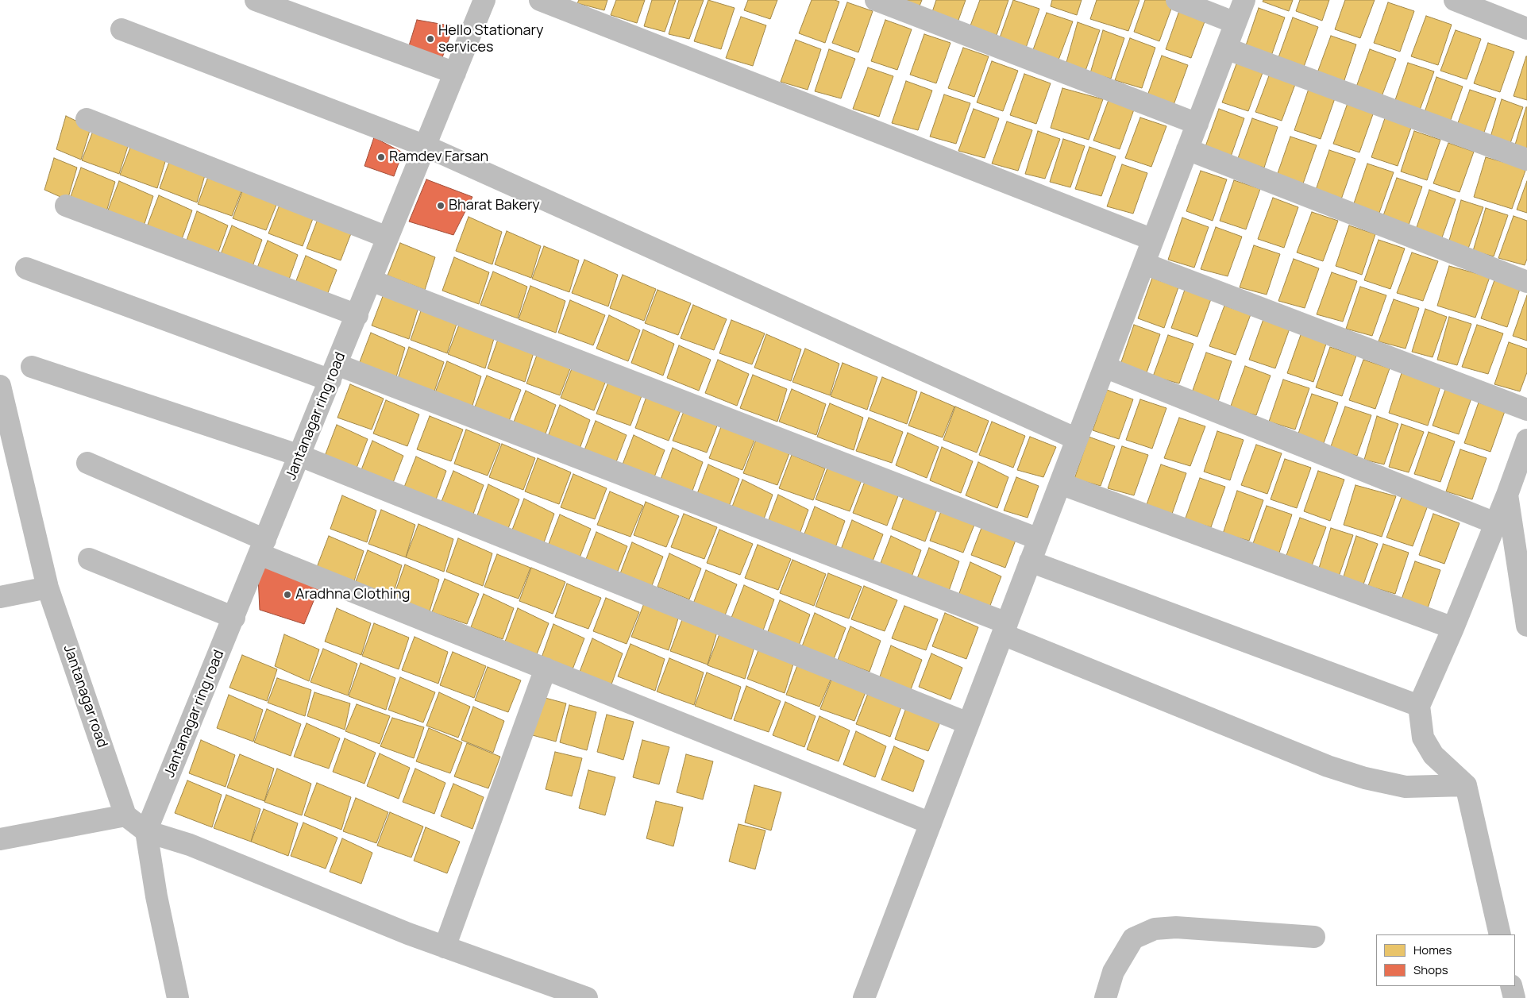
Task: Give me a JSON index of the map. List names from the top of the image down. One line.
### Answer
{"streets":{"street":["Jantanagar ring road","Jantanagar road"]},"places":["Hello Stationary services","Ramdev Farsan","Bharat Bakery","Aradhna Clothing"],"legend":["Homes","Shops"]}
